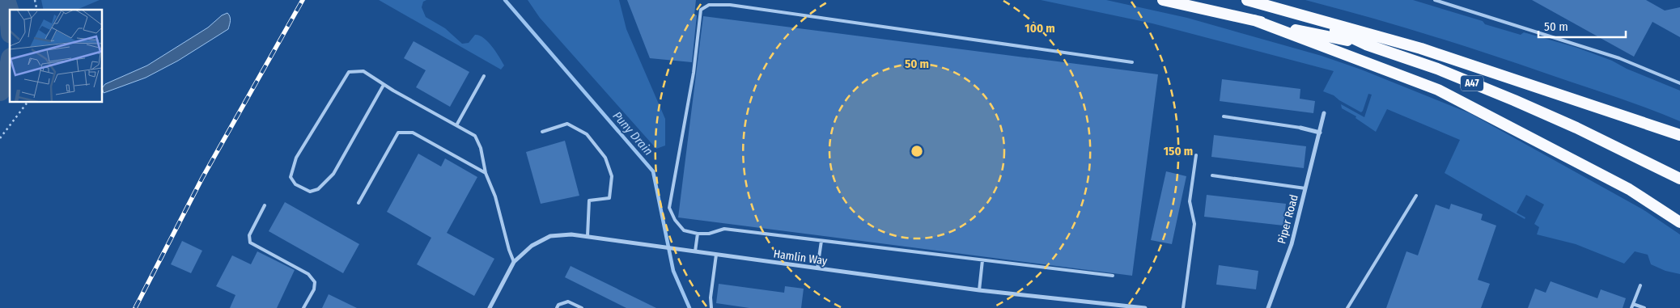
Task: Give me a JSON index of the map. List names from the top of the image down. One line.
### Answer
{"streets":{"highway":["A47"],"street":["Piper Road","Hamlin Way"]},"water":["Puny Drain"],"scale_bar":"50 m","rings":["100 m","50 m","150 m"]}
